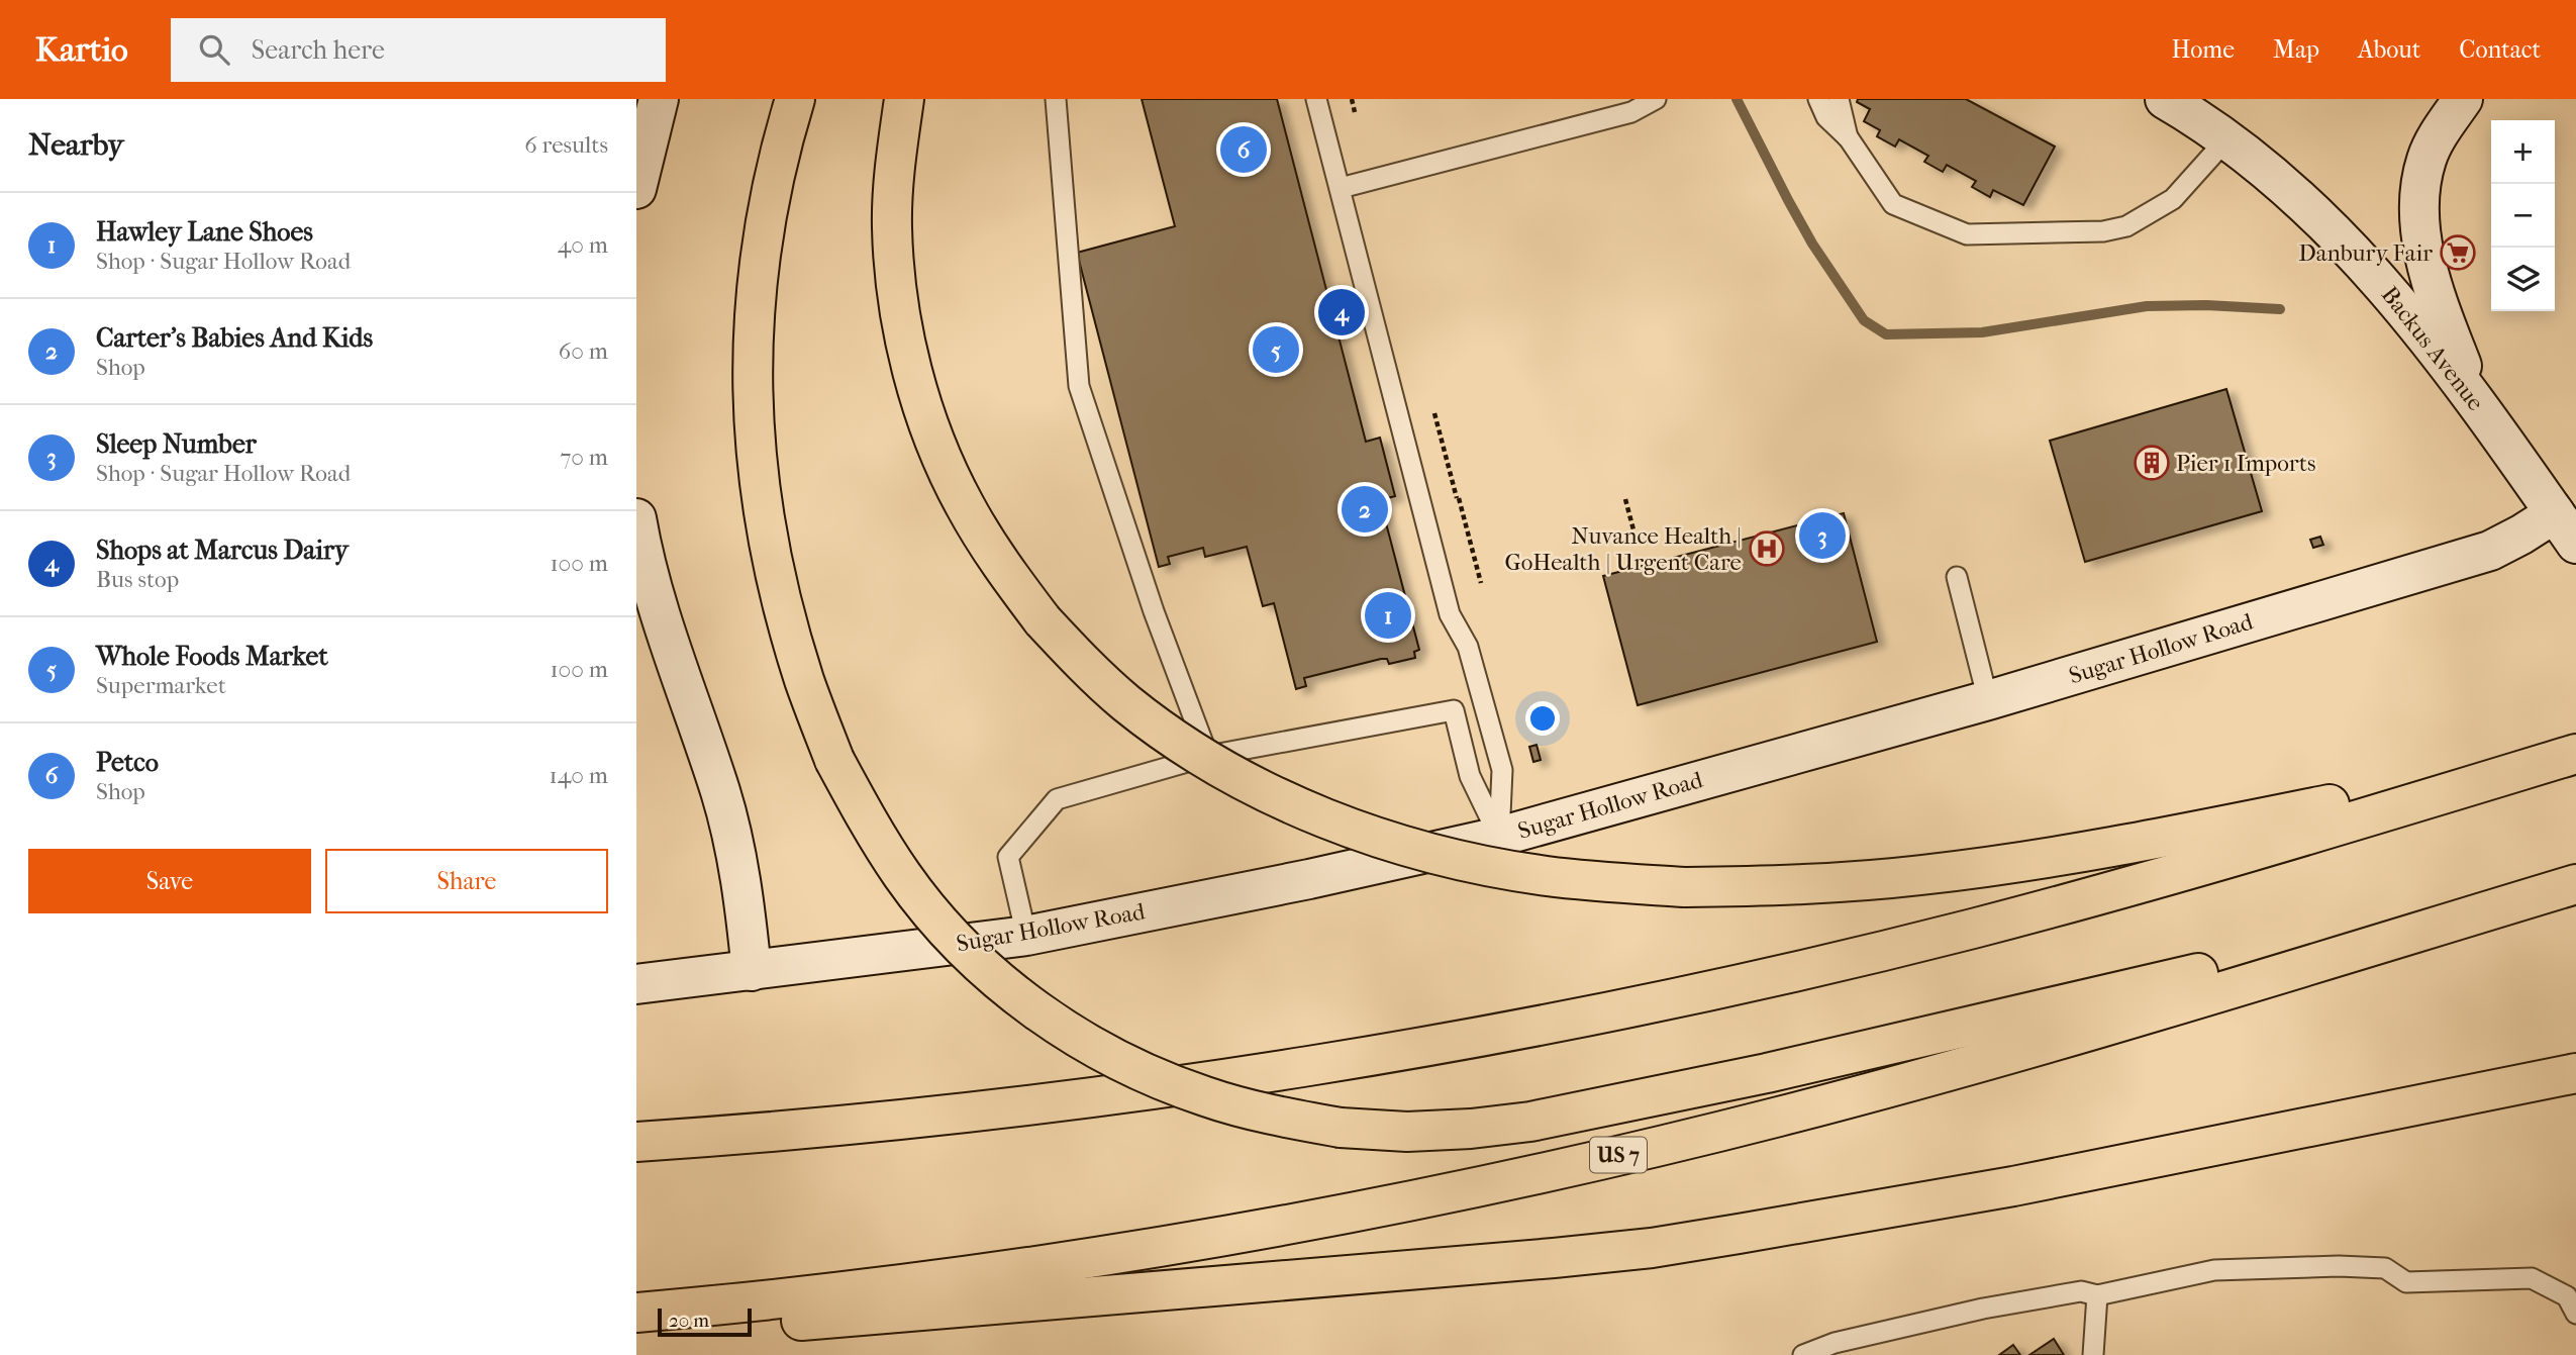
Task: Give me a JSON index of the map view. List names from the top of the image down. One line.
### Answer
{"streets":{"highway":["US 7"],"street":["Backus Avenue","Sugar Hollow Road"]},"crossings":[["Backus Avenue","Sugar Hollow Road"]],"places":{"supermarket":["Danbury Fair"],"building":["Pier 1 Imports"],"hospital":["Nuvance Health | GoHealth | Urgent Care"]},"scale_bar":"20 m","page":{"header":"Kartio","search":"Search here","nav":["Home","Map","About","Contact"],"heading":["Nearby","6 results"],"map_buttons":["+","−"],"pins":["6","4","5","2","3","1"],"list":[{"mark":"1","name":"Hawley Lane Shoes","note":"Shop · Sugar Hollow Road","value":"40 m"},{"mark":"2","name":"Carter's Babies And Kids","note":"Shop","value":"60 m"},{"mark":"3","name":"Sleep Number","note":"Shop · Sugar Hollow Road","value":"70 m"},{"mark":"4","name":"Shops at Marcus Dairy","note":"Bus stop","value":"100 m"},{"mark":"5","name":"Whole Foods Market","note":"Supermarket","value":"100 m"},{"mark":"6","name":"Petco","note":"Shop","value":"140 m"}],"buttons":["Save","Share"],"scale":"20 m"}}
